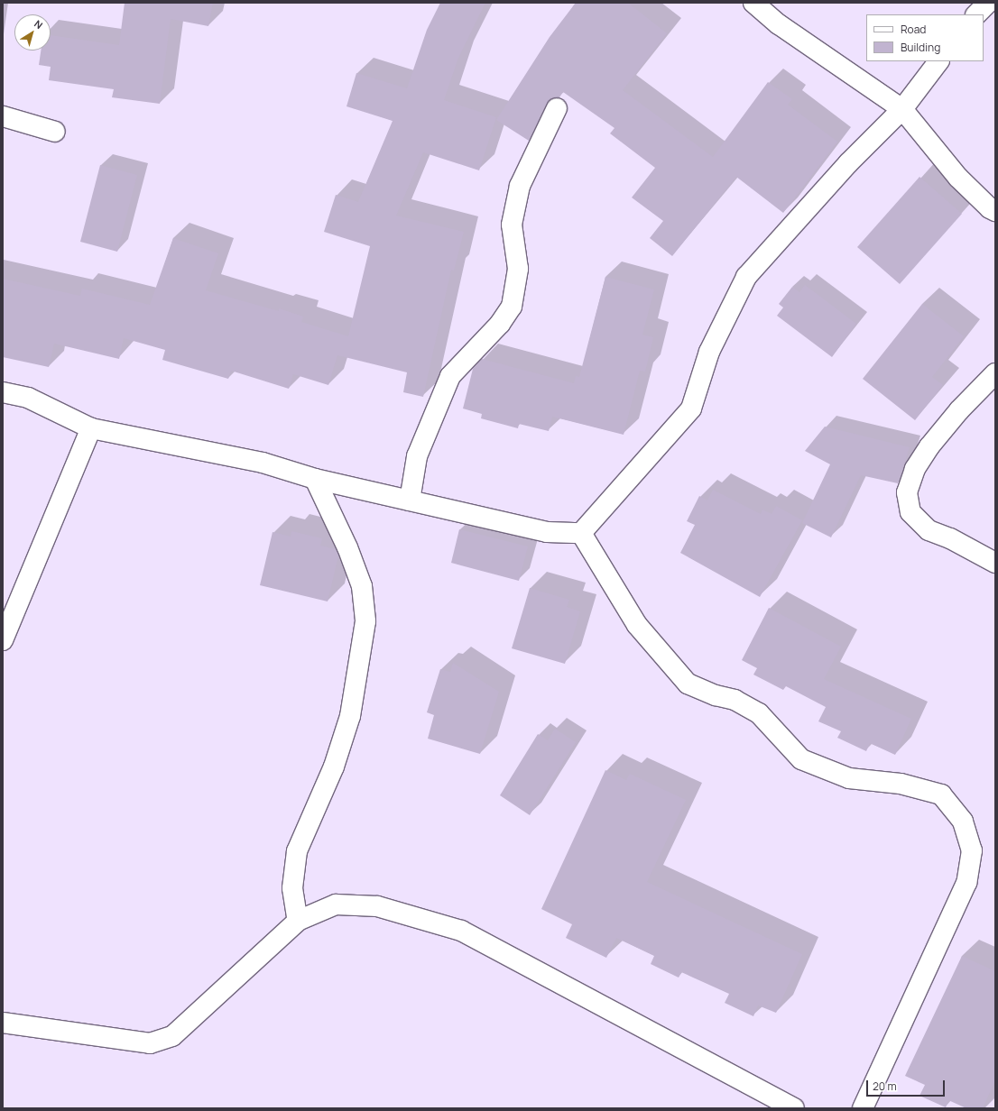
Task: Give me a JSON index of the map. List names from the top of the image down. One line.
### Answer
{"legend":["Road","Building"],"scale_bar":"20 m","north":"top right"}
